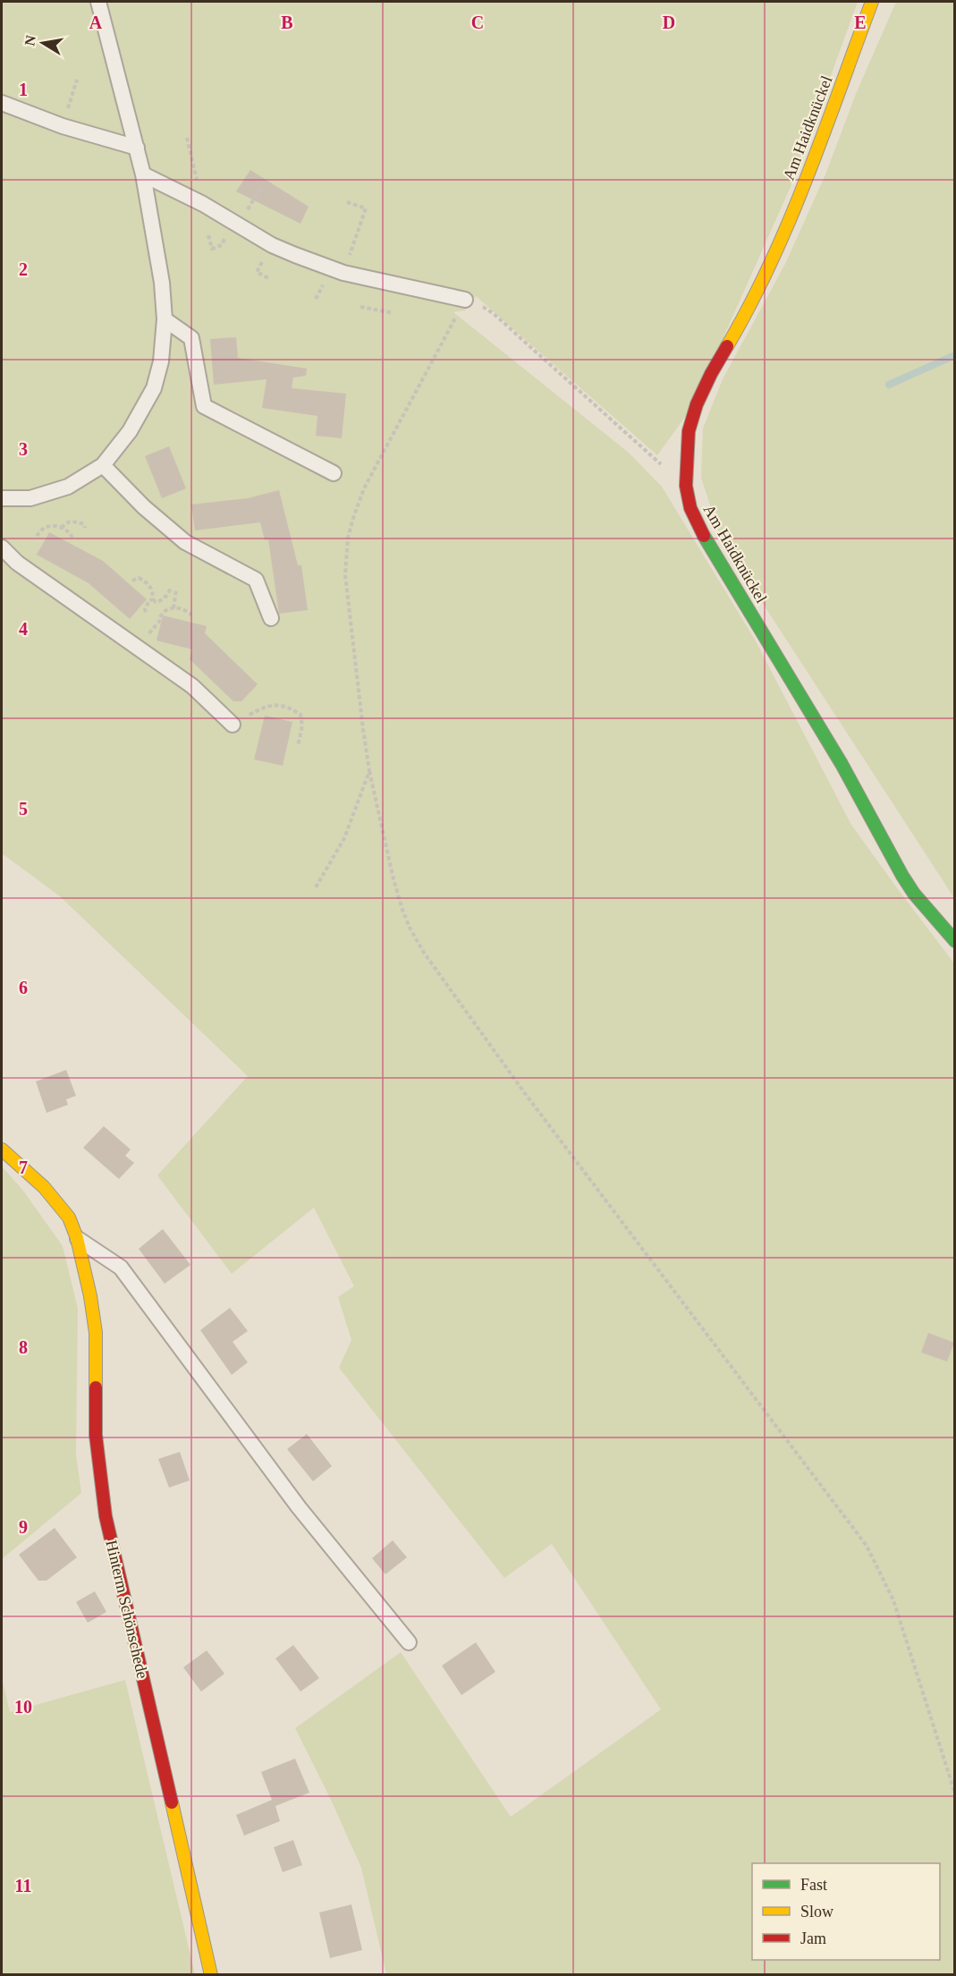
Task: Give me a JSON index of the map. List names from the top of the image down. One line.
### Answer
{"streets":{"street":["Am Haidknückel","Hinterm Schönschede"]},"legend":["Fast","Slow","Jam"],"north":"left","grid":{"columns":["A","B","C","D","E"],"rows":["1","2","3","4","5","6","7","8","9","10","11"]}}
